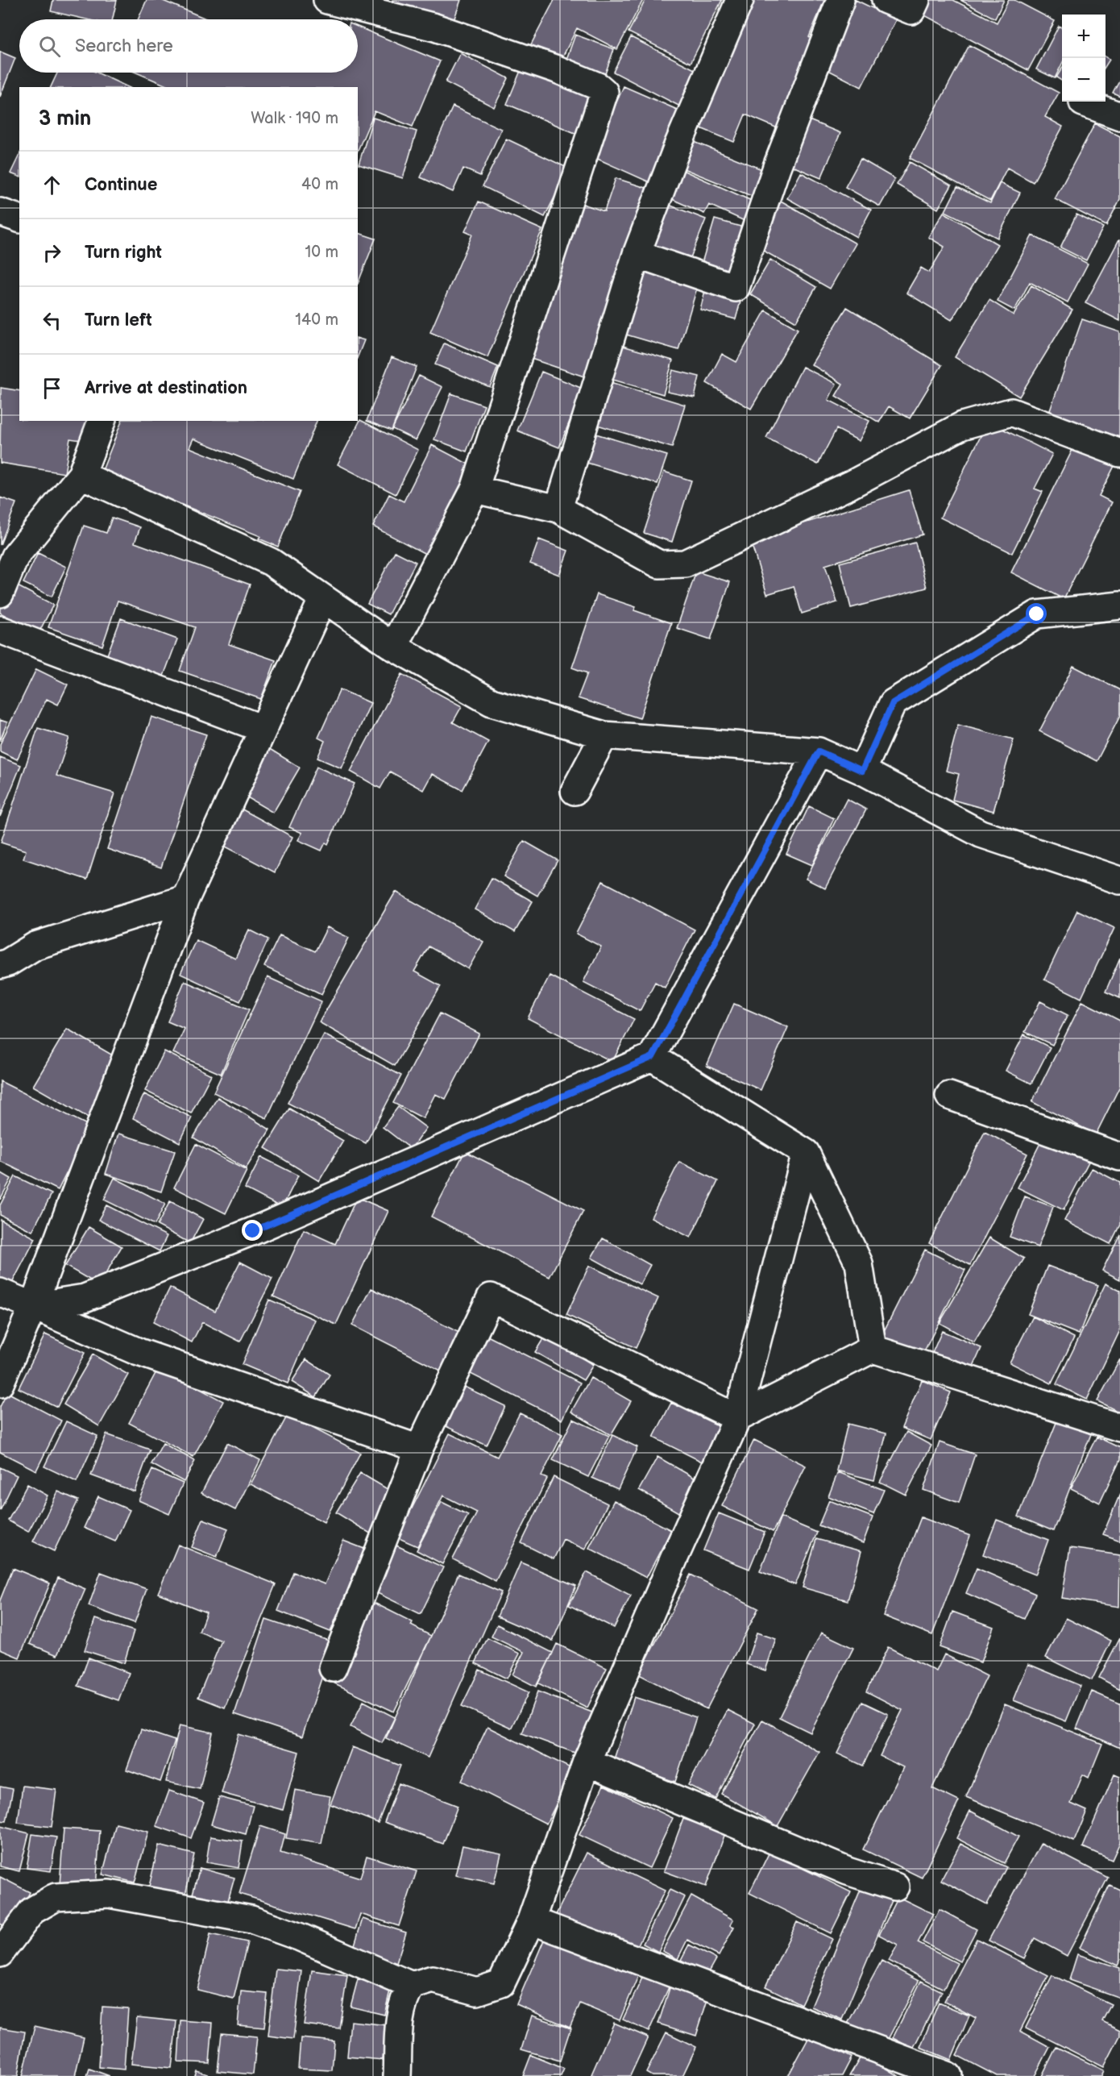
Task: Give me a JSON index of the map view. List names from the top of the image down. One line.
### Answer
{"page":{"map_buttons":["+","−"],"search":"Search here","heading":["3 min","Walk · 190 m"],"list":[["Continue","40 m"],["Turn right","10 m"],["Turn left","140 m"],"Arrive at destination"]}}
